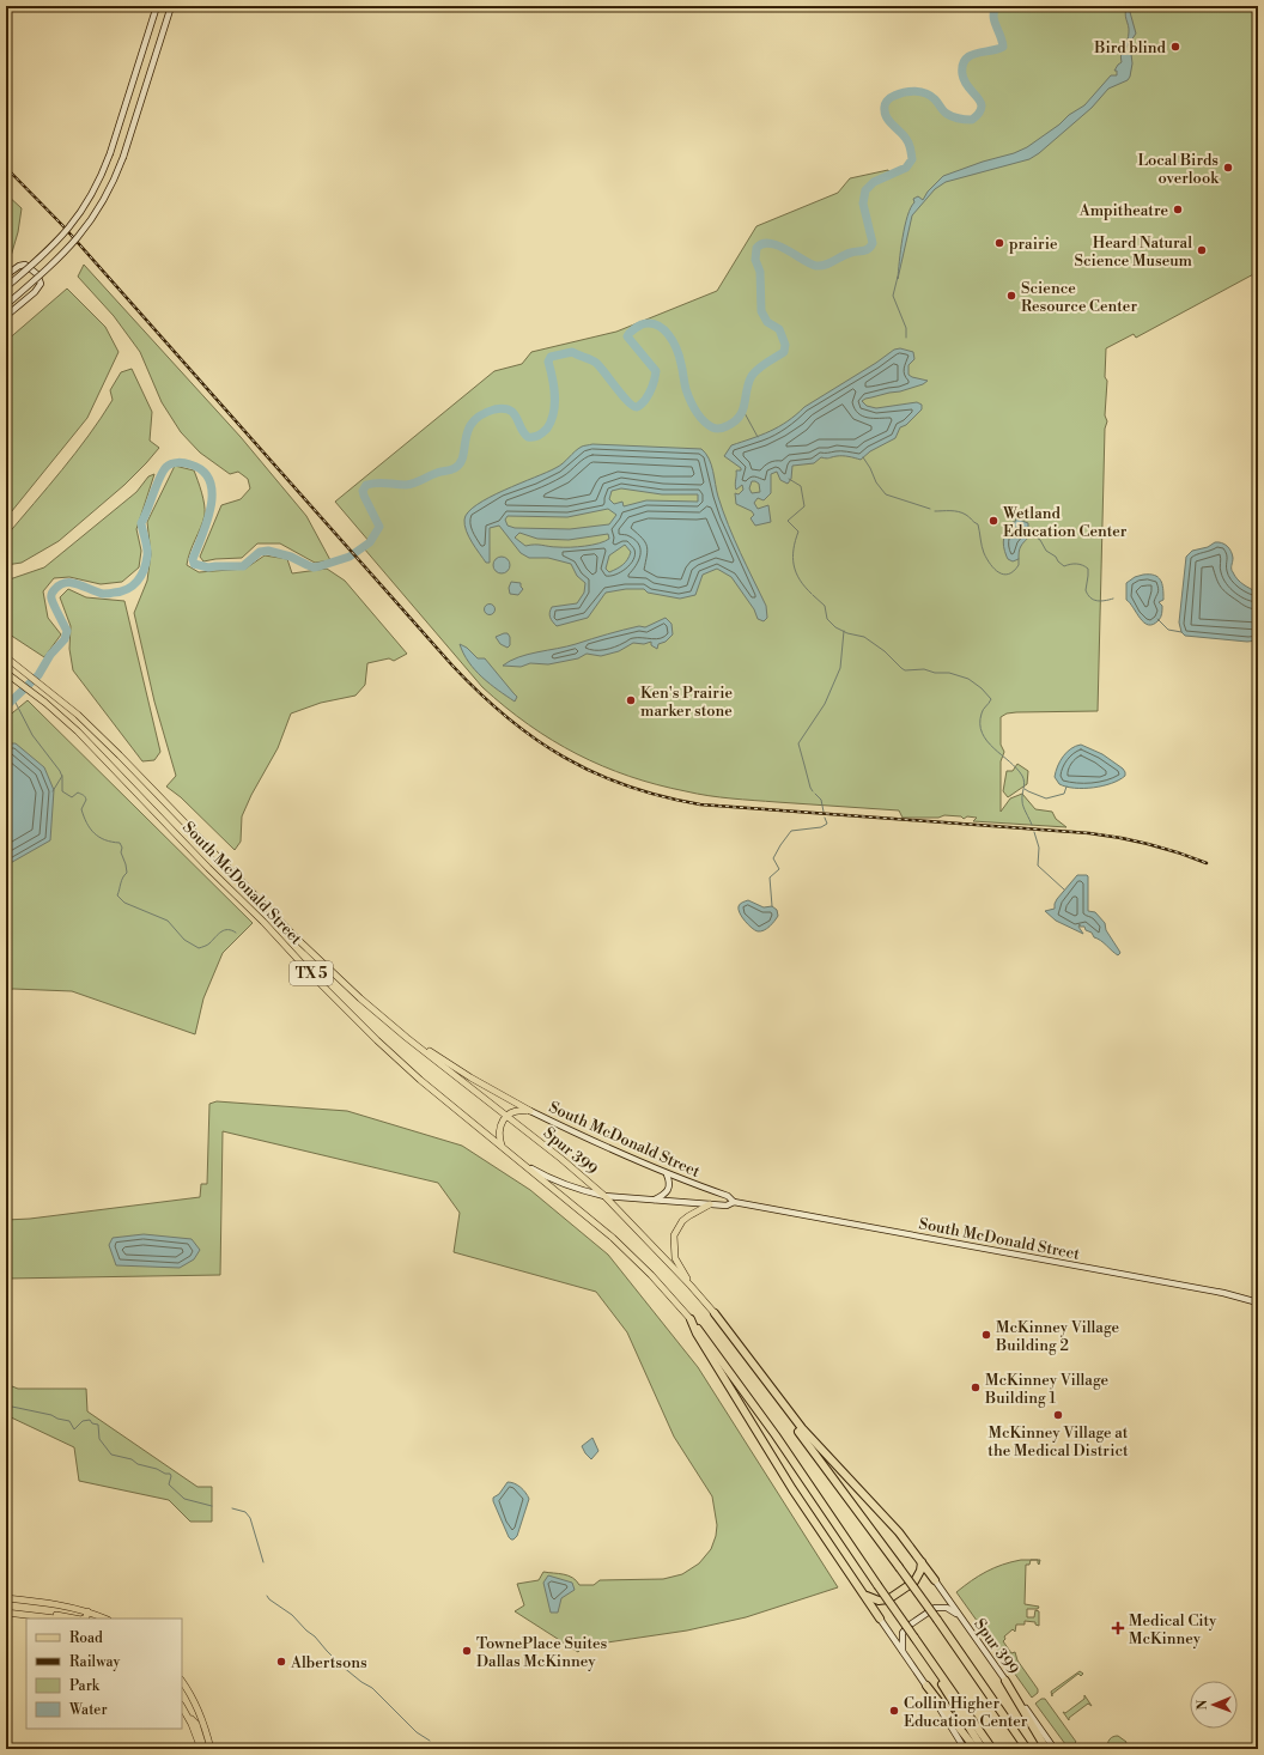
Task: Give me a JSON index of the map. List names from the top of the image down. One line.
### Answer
{"streets":{"main road":["South McDonald Street","TX 5","Spur 399"]},"crossings":[["South McDonald Street","TX 5"],["South McDonald Street","Spur 399"],["TX 5","Spur 399"]],"places":{"other":["Bird blind","Local Birds overlook","Ampitheatre","prairie","Heard Natural Science Museum","Science Resource Center","Wetland Education Center","Ken's Prairie marker stone","McKinney Village Building 2","McKinney Village Building 1","McKinney Village at the Medical District","TownePlace Suites Dallas McKinney","Albertsons","Collin Higher Education Center"],"health":["Medical City McKinney"]},"legend":["Road","Railway","Park","Water"],"north":"left"}
